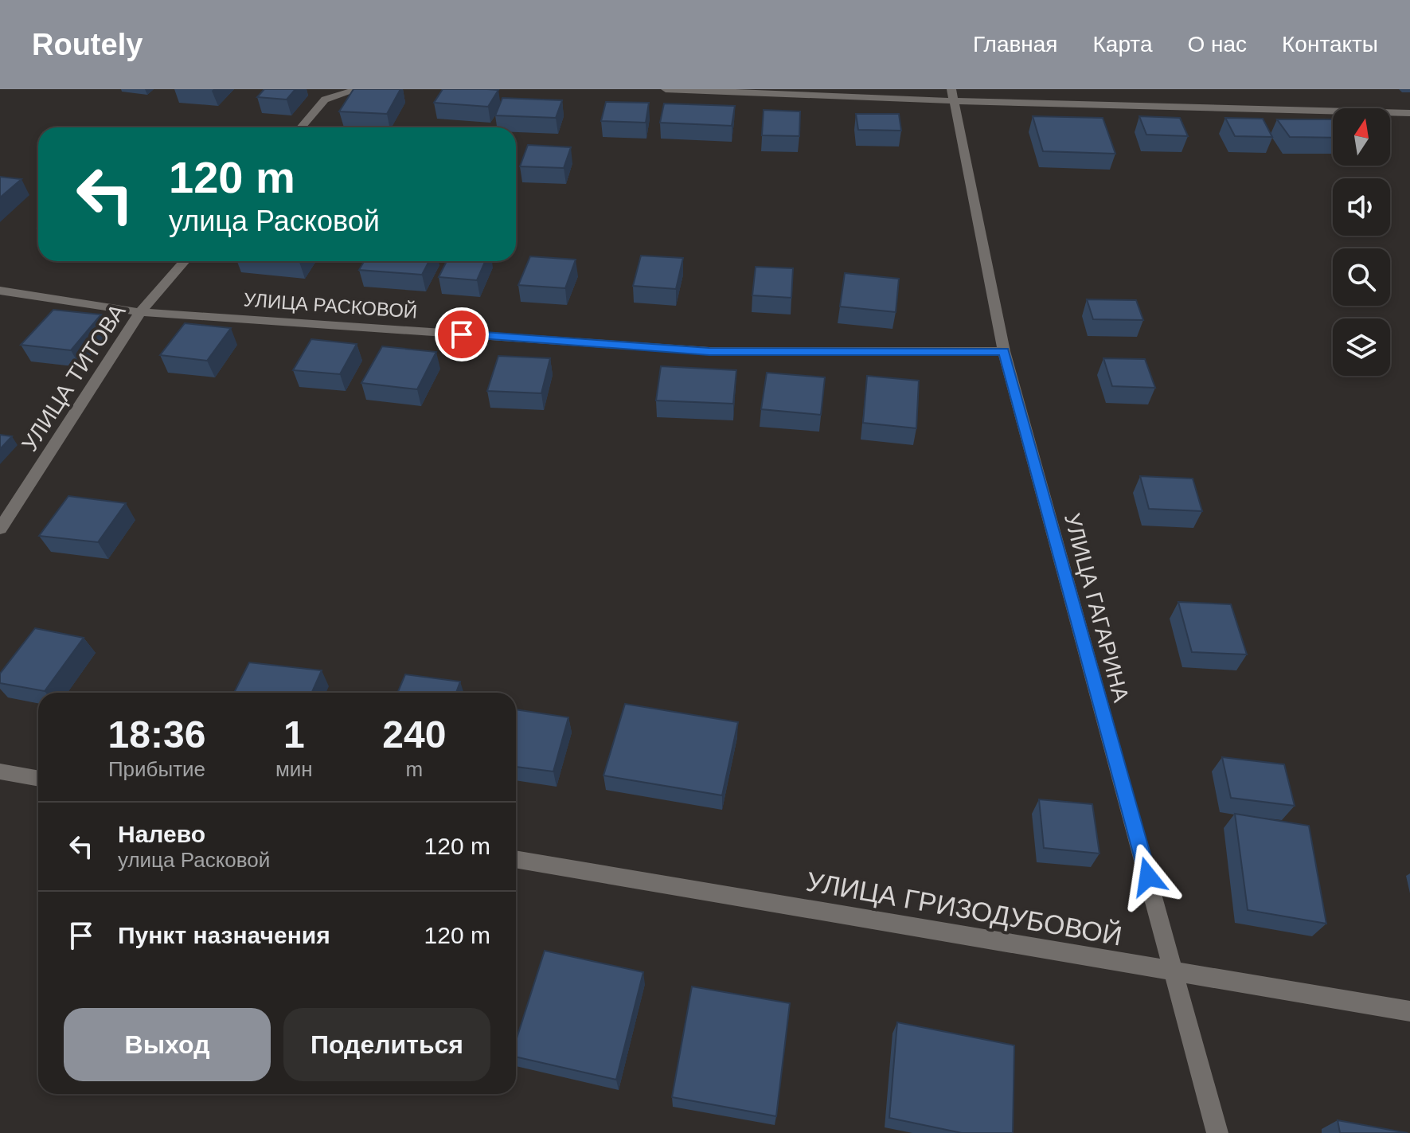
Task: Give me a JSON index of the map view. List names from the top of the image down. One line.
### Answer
{"streets":{"street":["УЛИЦА РАСКОВОЙ","УЛИЦА ТИТОВА","УЛИЦА ГАГАРИНА","УЛИЦА ГРИЗОДУБОВОЙ"]},"crossings":[["УЛИЦА РАСКОВОЙ","УЛИЦА ТИТОВА"],["УЛИЦА РАСКОВОЙ","УЛИЦА ГАГАРИНА"],["УЛИЦА ГАГАРИНА","УЛИЦА ГРИЗОДУБОВОЙ"]],"north":"top","page":{"header":"Routely","nav":["Главная","Карта","О нас","Контакты"],"turn":["120 m","улица Расковой"],"eta":["18:36","Прибытие","1","мин","240","m"],"list":[{"name":"Налево","note":"улица Расковой","value":"120 m"},{"name":"Пункт назначения","value":"120 m"}],"buttons":["Выход","Поделиться"]}}
